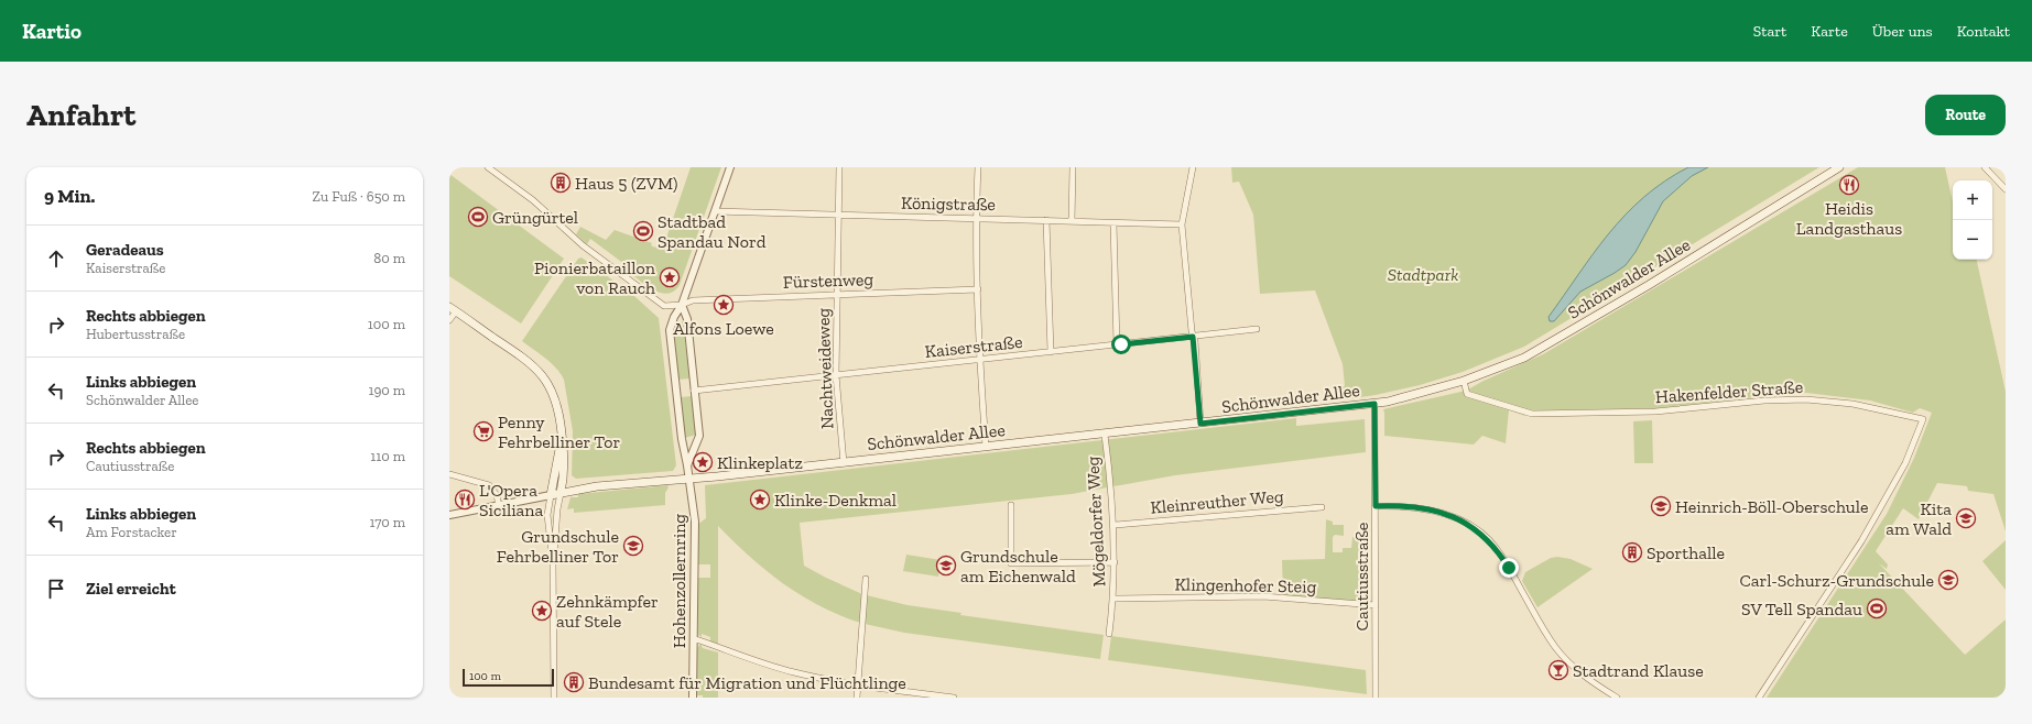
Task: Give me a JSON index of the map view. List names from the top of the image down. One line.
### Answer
{"streets":{"main road":["Schönwalder Allee"],"street":["Königstraße","Fürstenweg","Kaiserstraße","Nachtweideweg","Hakenfelder Straße","Kleinreuther Weg","Mögeldorfer Weg","Cautiusstraße","Hohenzollernring","Klingenhofer Steig"]},"crossings":[["Königstraße","Nachtweideweg"],["Königstraße","Hohenzollernring"],["Schönwalder Allee","Nachtweideweg"],["Schönwalder Allee","Hakenfelder Straße"],["Schönwalder Allee","Mögeldorfer Weg"],["Schönwalder Allee","Cautiusstraße"],["Schönwalder Allee","Hohenzollernring"],["Fürstenweg","Nachtweideweg"],["Fürstenweg","Hohenzollernring"],["Kaiserstraße","Nachtweideweg"],["Kleinreuther Weg","Mögeldorfer Weg"],["Mögeldorfer Weg","Klingenhofer Steig"],["Cautiusstraße","Klingenhofer Steig"]],"parks":["Stadtpark"],"places":{"building":["Haus 5 (ZVM)","Sporthalle","Bundesamt für Migration und Flüchtlinge"],"restaurant":["Heidis Landgasthaus","L'Opera Siciliana"],"sports":["Grüngürtel","Stadtbad Spandau Nord","SV Tell Spandau"],"place":["Pionierbataillon von Rauch","Alfons Loewe","Klinkeplatz","Klinke-Denkmal","Zehnkämpfer auf Stele"],"supermarket":["Penny Fehrbelliner Tor"],"school or university":["Heinrich-Böll-Oberschule","Kita am Wald","Grundschule Fehrbelliner Tor","Grundschule am Eichenwald","Carl-Schurz-Grundschule"],"bar":["Stadtrand Klause"]},"scale_bar":"100 m","page":{"header":"Kartio","nav":["Start","Karte","Über uns","Kontakt"],"buttons":"Route","title":"Anfahrt","heading":["9 Min.","Zu Fuß · 650 m"],"map_buttons":["+","−"],"list":[["Geradeaus","Kaiserstraße","80 m"],["Rechts abbiegen","Hubertusstraße","100 m"],["Links abbiegen","Schönwalder Allee","190 m"],["Rechts abbiegen","Cautiusstraße","110 m"],["Links abbiegen","Am Forstacker","170 m"],"Ziel erreicht"],"scale":"100 m"}}
